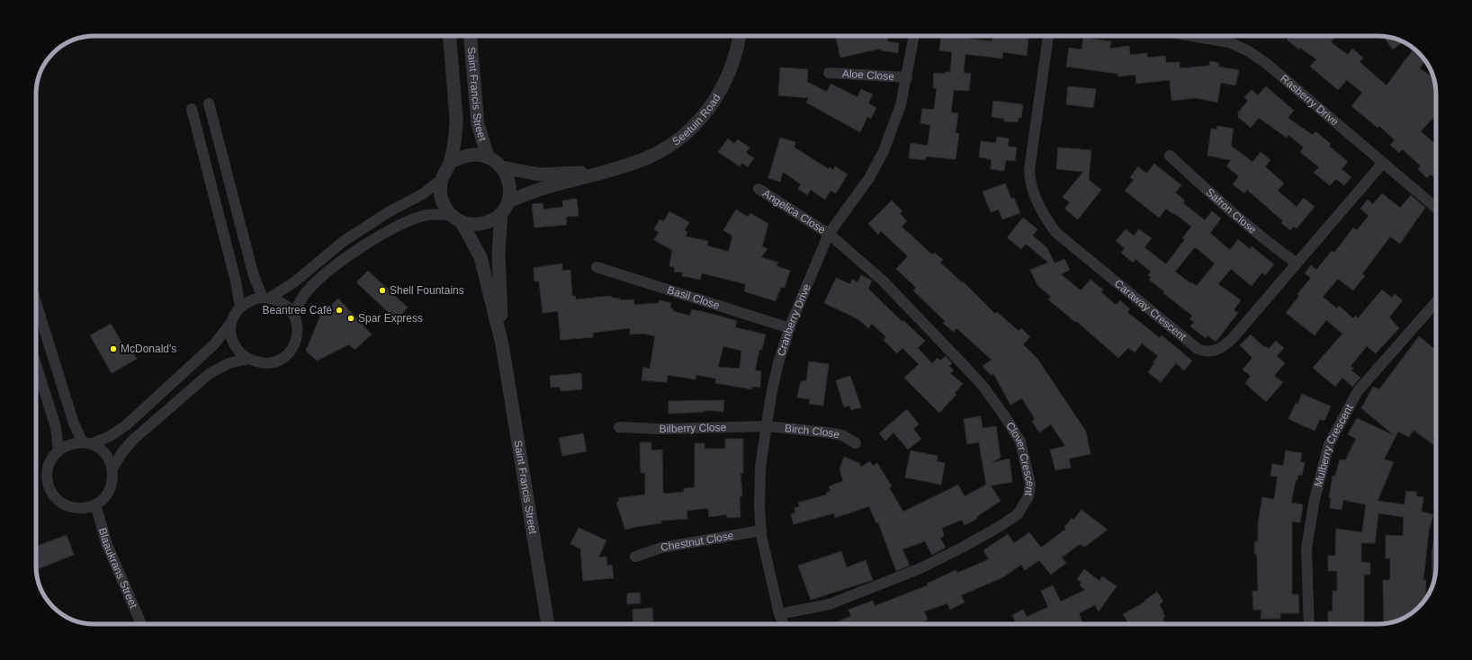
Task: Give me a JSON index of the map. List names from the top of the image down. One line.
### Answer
{"streets":{"street":["Aloe Close","Saint Francis Street","Rasberry Drive","Seetuin Road","Angelica Close","Safron Close","Basil Close","Caraway Crescent","Cranberry Drive","Bilberry Close","Birch Close","Mulberry Crescent","Clover Crescent","Chestnut Close","Blaaukrans Street"]},"crossings":[["Aloe Close","Cranberry Drive"],["Rasberry Drive","Caraway Crescent"],["Angelica Close","Cranberry Drive"],["Angelica Close","Clover Crescent"],["Safron Close","Caraway Crescent"],["Basil Close","Cranberry Drive"],["Cranberry Drive","Bilberry Close"],["Cranberry Drive","Birch Close"],["Cranberry Drive","Clover Crescent"],["Cranberry Drive","Chestnut Close"],["Bilberry Close","Birch Close"]],"places":["Shell Fountains","Beantree Café","Spar Express","McDonald's"]}
